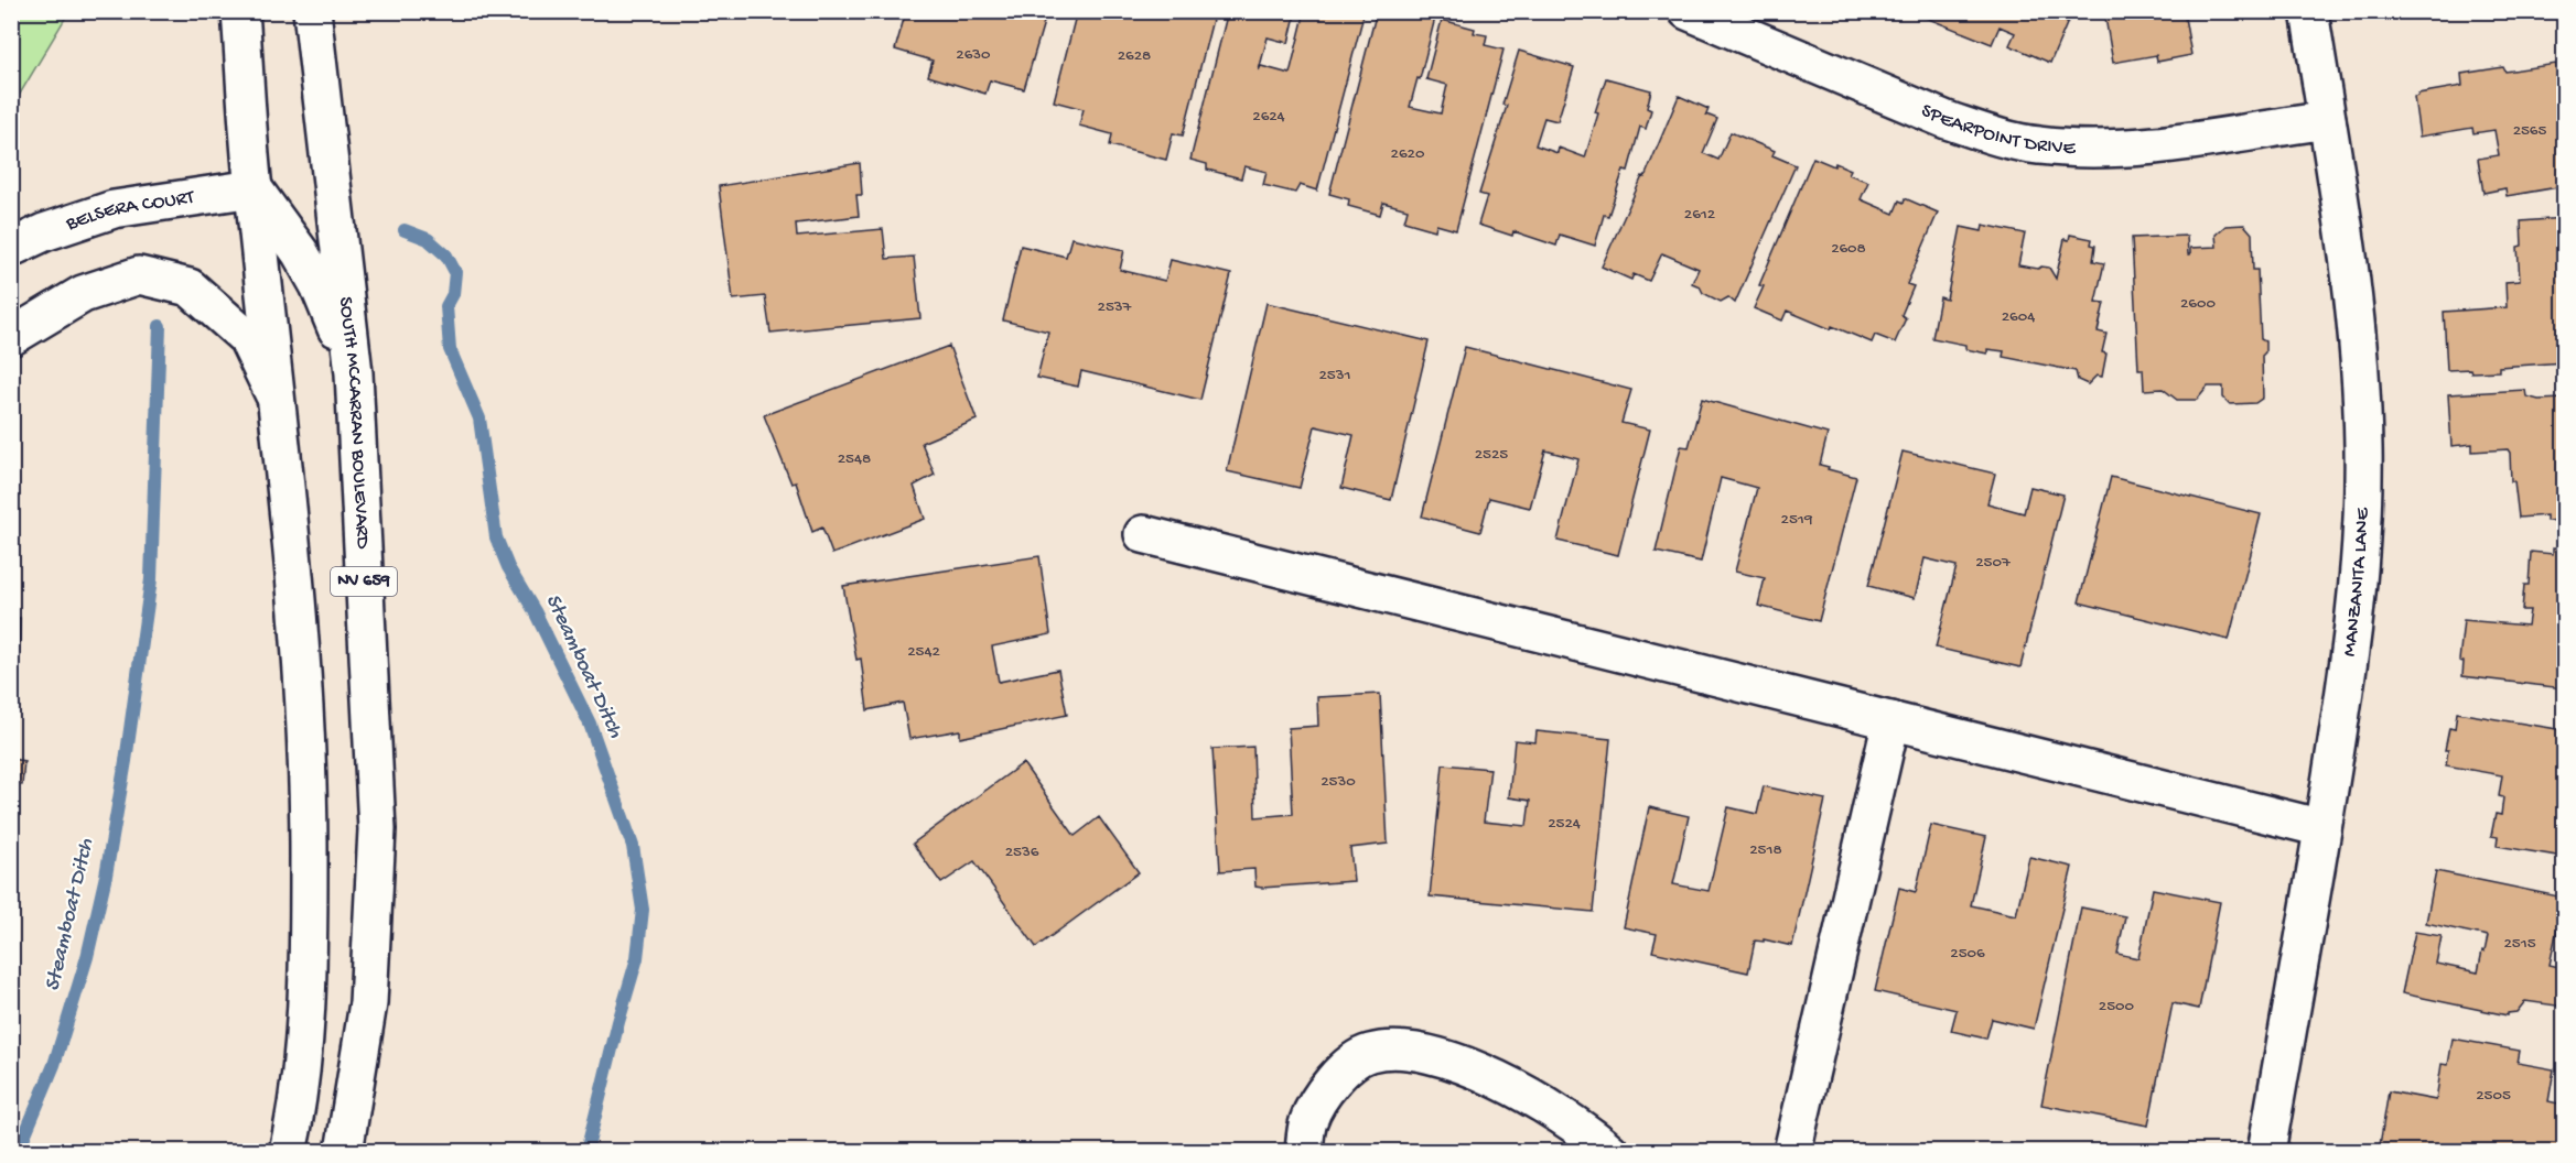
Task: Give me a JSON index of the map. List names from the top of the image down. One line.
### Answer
{"streets":{"street":["SPEARPOINT DRIVE","BELSERA COURT","SOUTH MCCARRAN BOULEVARD","NV 659","MANZANITA LANE"]},"crossings":[["SPEARPOINT DRIVE","MANZANITA LANE"]],"water":["Steamboat Ditch"],"house_numbers":["2630","2628","2624","2565","2620","2612","2608","2600","2537","2604","2531","2525","2548","2519","2507","2542","2530","2524","2518","2536","2515","2506","2500","2505"]}
